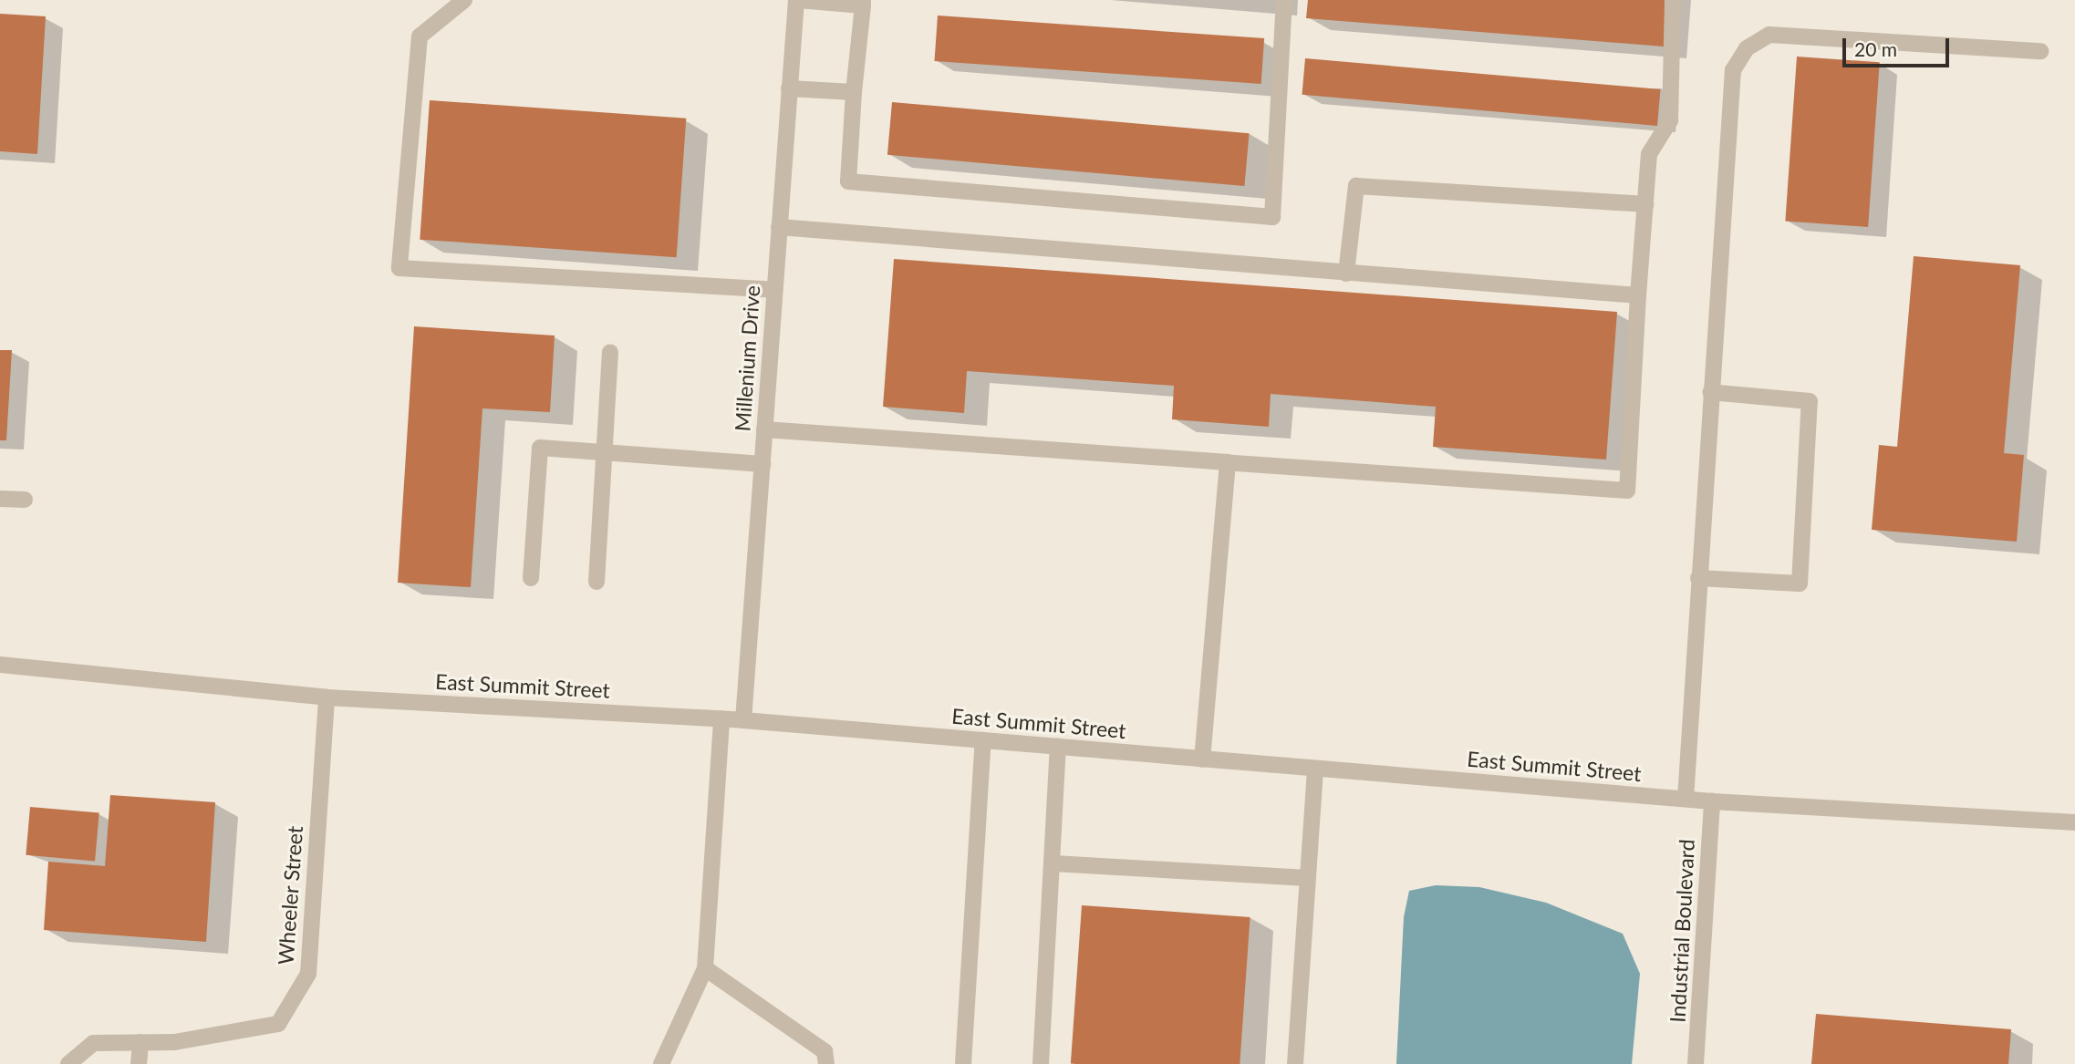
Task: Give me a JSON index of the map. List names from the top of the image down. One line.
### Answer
{"streets":{"street":["Millenium Drive","East Summit Street","Wheeler Street","Industrial Boulevard"]},"crossings":[["Millenium Drive","East Summit Street"],["East Summit Street","Wheeler Street"],["East Summit Street","Industrial Boulevard"]],"scale_bar":"20 m"}
